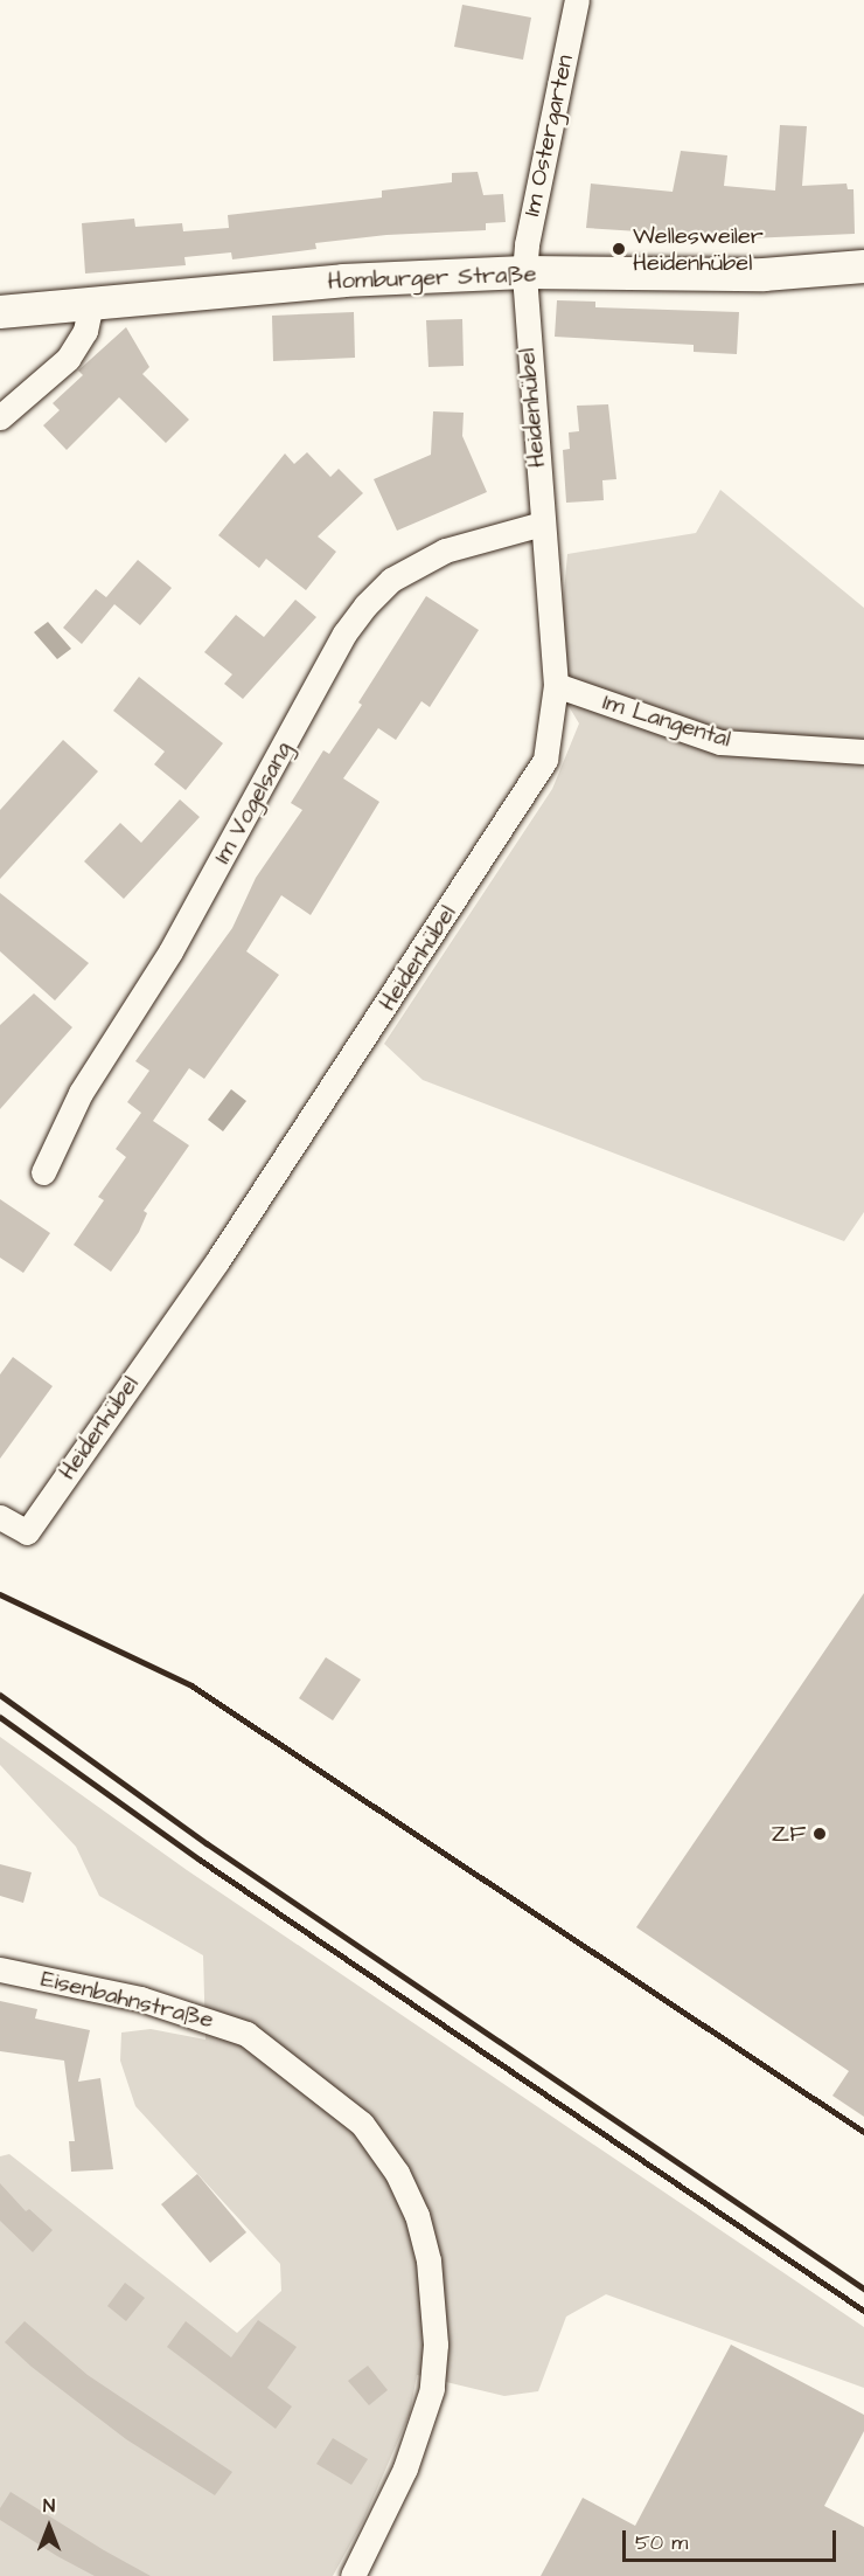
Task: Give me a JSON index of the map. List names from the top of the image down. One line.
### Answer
{"streets":{"main road":["Homburger Straße"],"street":["Im Ostergarten","Heidenhübel","Im Langental","Im Vogelsang","Eisenbahnstraße"]},"crossings":[["Im Ostergarten","Homburger Straße"],["Im Ostergarten","Heidenhübel"],["Homburger Straße","Heidenhübel"],["Heidenhübel","Im Langental"],["Heidenhübel","Im Vogelsang"]],"places":["Wellesweiler Heidenhübel","ZF"],"scale_bar":"50 m","north":"top"}
